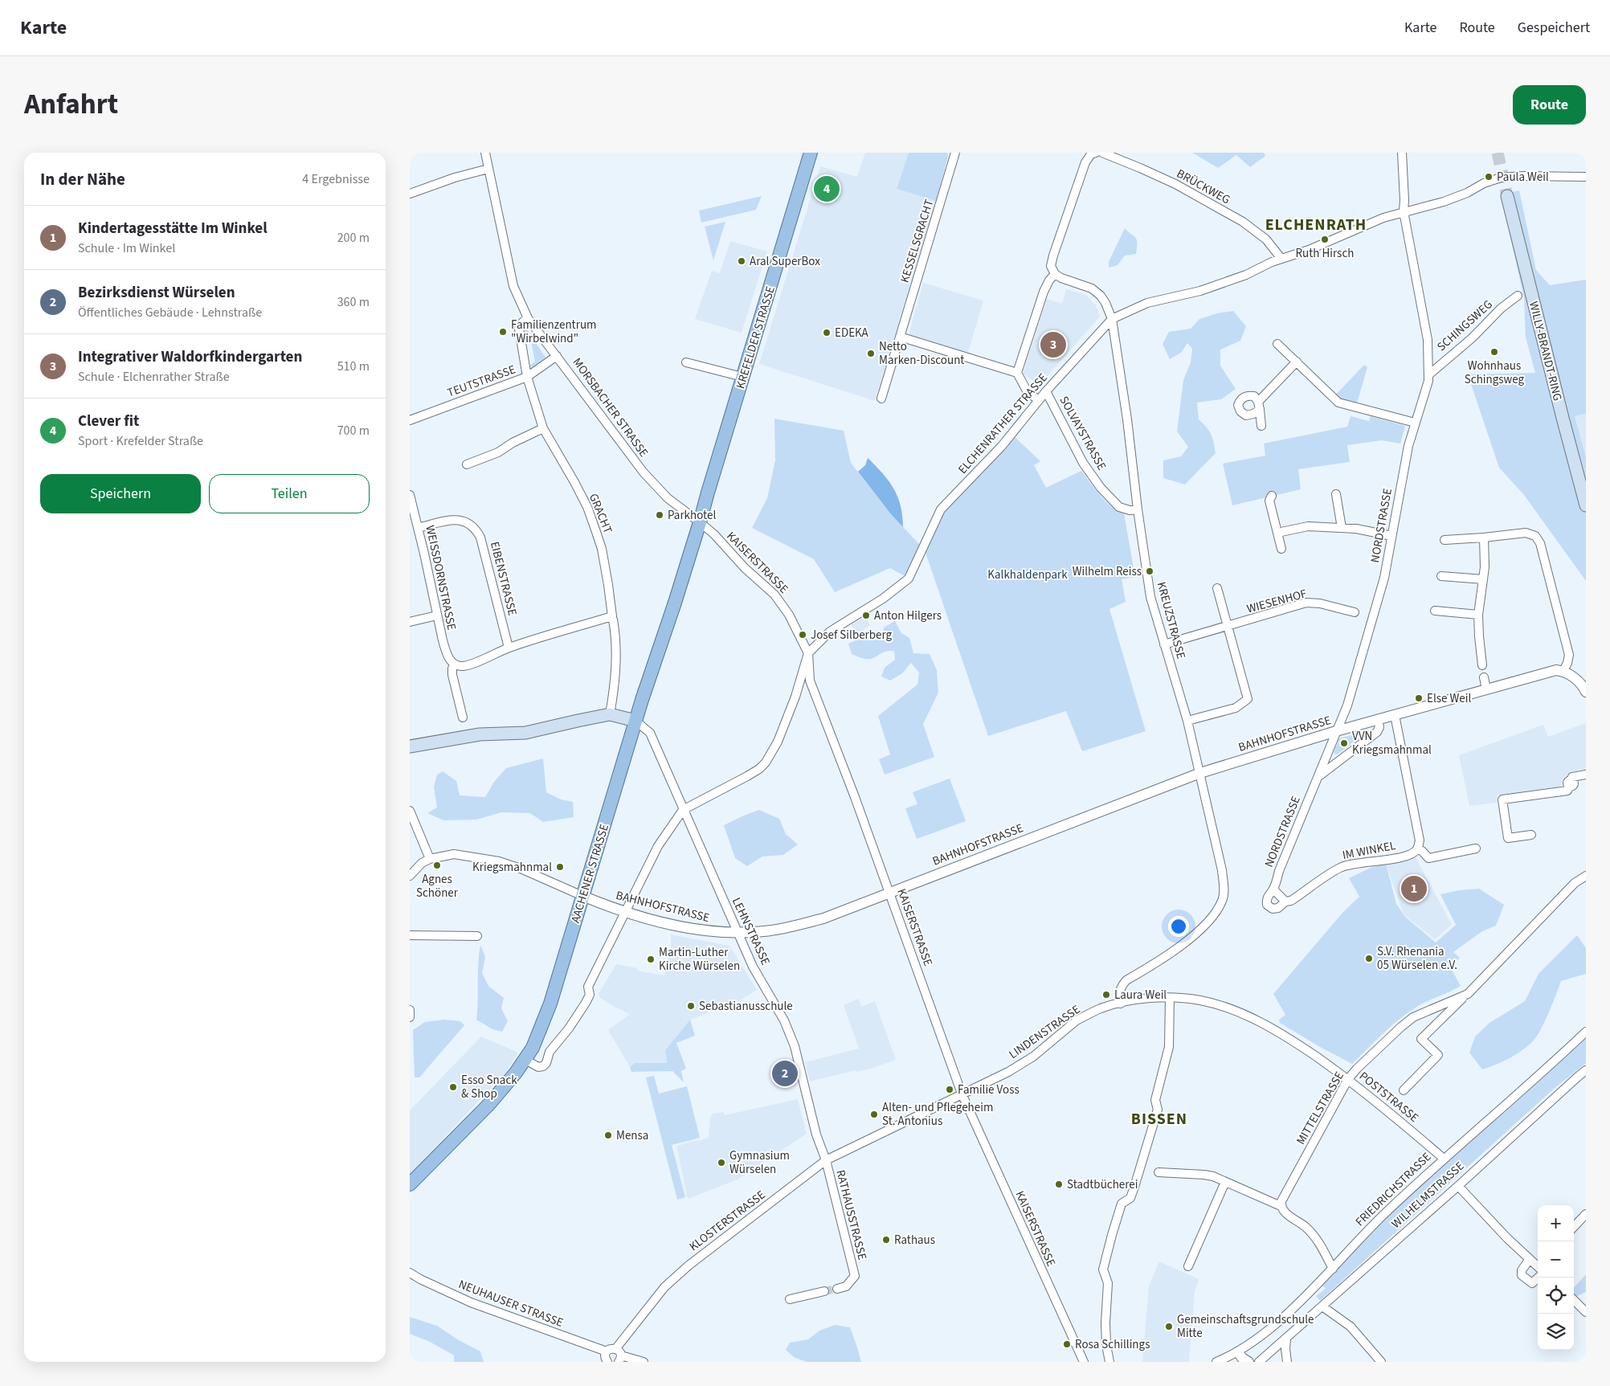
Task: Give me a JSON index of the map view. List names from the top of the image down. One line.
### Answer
{"streets":{"main road":["KREFELDER STRASSE","WILLY-BRANDT-RING","AACHENER STRASSE"],"street":["BRÜCKWEG","KESSELSGRACHT","SCHINGSWEG","TEUTSTRASSE","MORSBACHER STRASSE","ELCHENRATHER STRASSE","SOLVAYSTRASSE","GRACHT","NORDSTRASSE","KAISERSTRASSE","WEISSDORNSTRASSE","EIBENSTRASSE","WIESENHOF","KREUZSTRASSE","BAHNHOFSTRASSE","IM WINKEL","LEHNSTRASSE","LINDENSTRASSE","POSTSTRASSE","MITTELSTRASSE","FRIEDRICHSTRASSE","WILHELMSTRASSE","RATHAUSSTRASSE","KLOSTERSTRASSE","NEUHAUSER STRASSE"]},"crossings":[["BRÜCKWEG","ELCHENRATHER STRASSE"],["SCHINGSWEG","NORDSTRASSE"],["KREFELDER STRASSE","MORSBACHER STRASSE"],["KREFELDER STRASSE","KAISERSTRASSE"],["KREFELDER STRASSE","AACHENER STRASSE"],["TEUTSTRASSE","MORSBACHER STRASSE"],["TEUTSTRASSE","GRACHT"],["MORSBACHER STRASSE","GRACHT"],["MORSBACHER STRASSE","KAISERSTRASSE"],["MORSBACHER STRASSE","AACHENER STRASSE"],["ELCHENRATHER STRASSE","SOLVAYSTRASSE"],["ELCHENRATHER STRASSE","NORDSTRASSE"],["ELCHENRATHER STRASSE","KAISERSTRASSE"],["ELCHENRATHER STRASSE","KREUZSTRASSE"],["SOLVAYSTRASSE","KREUZSTRASSE"],["NORDSTRASSE","BAHNHOFSTRASSE"],["NORDSTRASSE","IM WINKEL"],["KAISERSTRASSE","BAHNHOFSTRASSE"],["KAISERSTRASSE","AACHENER STRASSE"],["KAISERSTRASSE","LINDENSTRASSE"],["KAISERSTRASSE","KLOSTERSTRASSE"],["WEISSDORNSTRASSE","EIBENSTRASSE"],["WIESENHOF","KREUZSTRASSE"],["KREUZSTRASSE","BAHNHOFSTRASSE"],["KREUZSTRASSE","LINDENSTRASSE"],["BAHNHOFSTRASSE","AACHENER STRASSE"],["BAHNHOFSTRASSE","LEHNSTRASSE"],["AACHENER STRASSE","LEHNSTRASSE"],["LEHNSTRASSE","RATHAUSSTRASSE"],["LEHNSTRASSE","KLOSTERSTRASSE"],["LINDENSTRASSE","POSTSTRASSE"],["LINDENSTRASSE","KLOSTERSTRASSE"],["POSTSTRASSE","MITTELSTRASSE"],["POSTSTRASSE","FRIEDRICHSTRASSE"],["RATHAUSSTRASSE","KLOSTERSTRASSE"]],"districts":["ELCHENRATH","BISSEN"],"parks":["Kalkhaldenpark"],"places":["Paula Weil","Ruth Hirsch","Aral SuperBox","Familienzentrum \"Wirbelwind\"","EDEKA","Wohnhaus Schingsweg","Netto Marken-Discount","Parkhotel","Wilhelm Reiss","Anton Hilgers","Josef Silberberg","Else Weil","VVN Kriegsmahnmal","Agnes Schöner","Kriegsmahnmal","S.V. Rhenania 05 Würselen e.V.","Martin-Luther Kirche Würselen","Laura Weil","Sebastianusschule","Esso Snack & Shop","Familie Voss","Alten- und Pflegeheim St. Antonius","Mensa","Gymnasium Würselen","Stadtbücherei","Rathaus","Gemeinschaftsgrundschule Mitte","Rosa Schillings"],"page":{"header":"Karte","nav":["Karte","Route","Gespeichert"],"title":"Anfahrt","buttons":["Route",["Speichern","Teilen"]],"heading":["In der Nähe","4 Ergebnisse"],"pins":["4","3","1","2"],"list":[{"mark":"1","name":"Kindertagesstätte Im Winkel","note":"Schule · Im Winkel","value":"200 m"},{"mark":"2","name":"Bezirksdienst Würselen","note":"Öffentliches Gebäude · Lehnstraße","value":"360 m"},{"mark":"3","name":"Integrativer Waldorfkindergarten","note":"Schule · Elchenrather Straße","value":"510 m"},{"mark":"4","name":"Clever fit","note":"Sport · Krefelder Straße","value":"700 m"}],"map_buttons":["+","−"]}}
